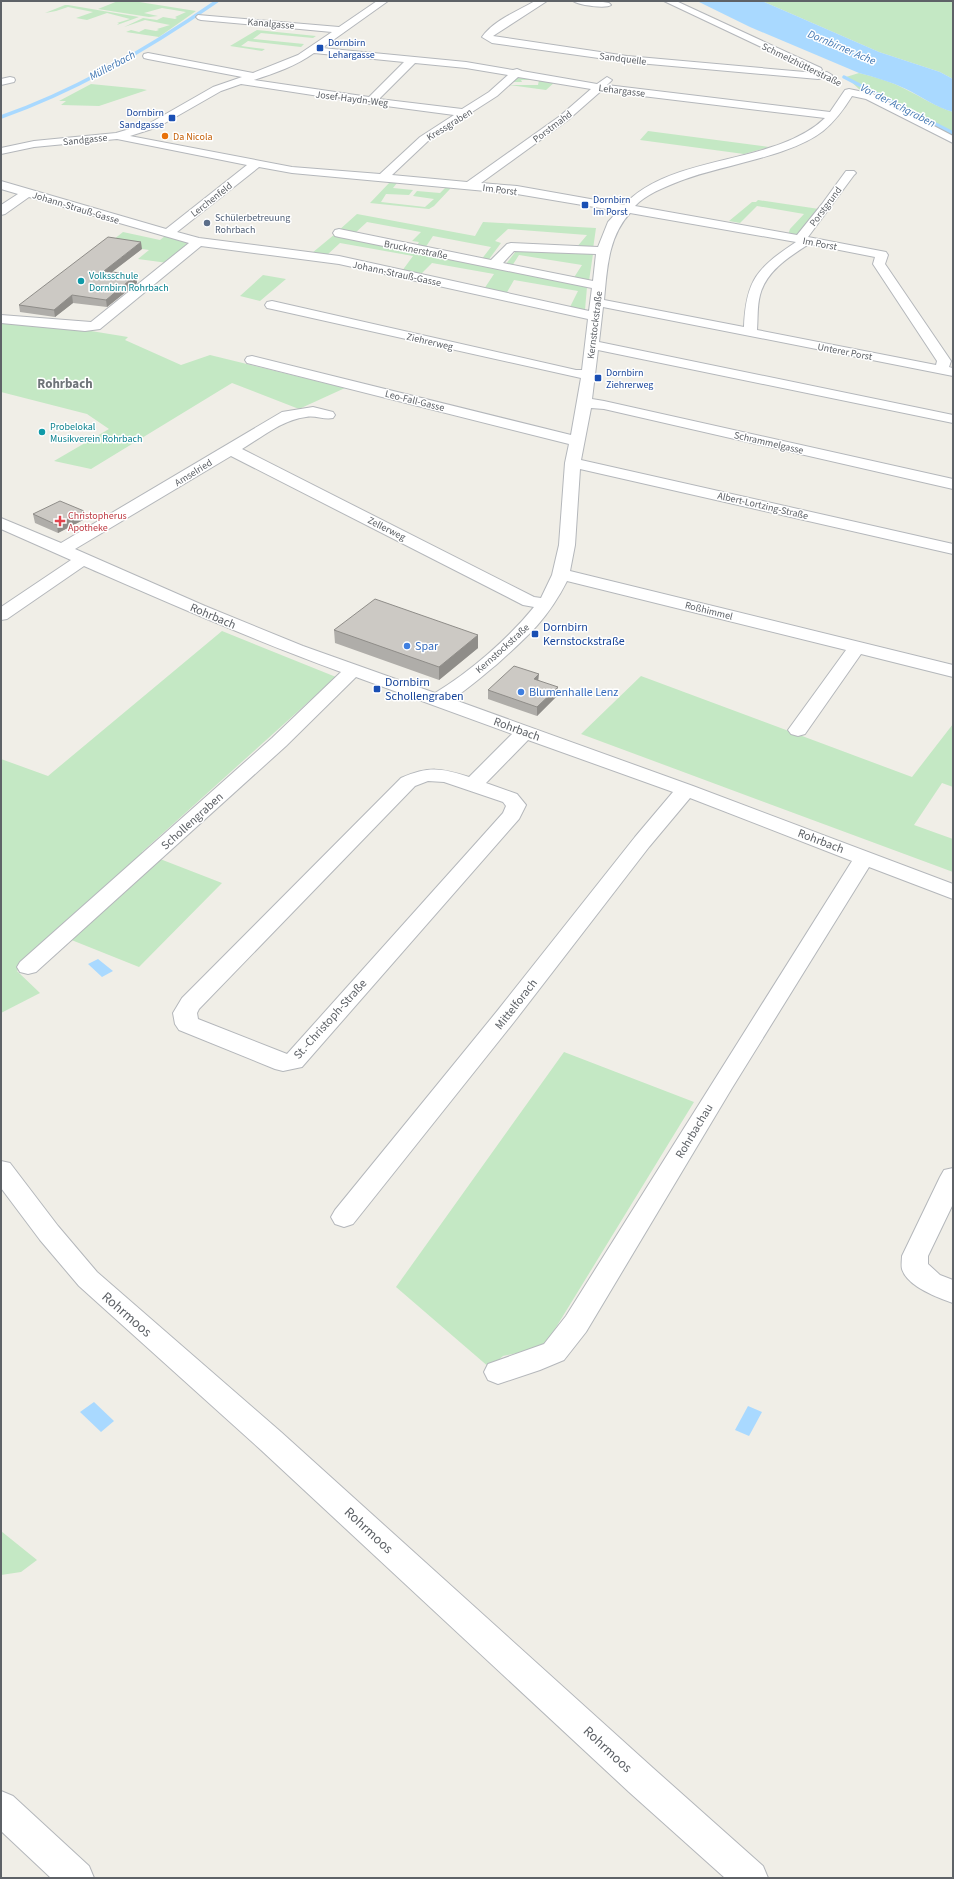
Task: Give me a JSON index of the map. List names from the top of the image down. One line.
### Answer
{"streets":{"street":["Kanalgasse","Sandquelle","Schmelzhütterstraße","Lehargasse","Josef-Haydn-Weg","Kressgraben","Porstmahd","Sandgasse","Im Porst","Lerchenfeld","Porstgrund","Johann-Strauß-Gasse","Brucknerstraße","Kernstockstraße","Ziehrerweg","Unterer Porst","Leo-Fall-Gasse","Schrammelgasse","Amselried","Albert-Lortzing-Straße","Zellerweg","Roßhimmel","Rohrbach","Schollengraben","Mittelforach","St.-Christoph-Straße","Rohrbachau","Rohrmoos"]},"crossings":[["Kanalgasse","Sandgasse"],["Sandquelle","Schmelzhütterstraße"],["Sandquelle","Porstmahd"],["Schmelzhütterstraße","Kernstockstraße"],["Lehargasse","Kressgraben"],["Lehargasse","Porstmahd"],["Lehargasse","Sandgasse"],["Lehargasse","Kernstockstraße"],["Josef-Haydn-Weg","Kressgraben"],["Josef-Haydn-Weg","Sandgasse"],["Kressgraben","Im Porst"],["Porstmahd","Im Porst"],["Sandgasse","Im Porst"],["Im Porst","Lerchenfeld"],["Im Porst","Porstgrund"],["Im Porst","Kernstockstraße"],["Im Porst","Unterer Porst"],["Lerchenfeld","Johann-Strauß-Gasse"],["Johann-Strauß-Gasse","Kernstockstraße"],["Johann-Strauß-Gasse","Unterer Porst"],["Brucknerstraße","Kernstockstraße"],["Kernstockstraße","Ziehrerweg"],["Kernstockstraße","Unterer Porst"],["Kernstockstraße","Leo-Fall-Gasse"],["Kernstockstraße","Schrammelgasse"],["Kernstockstraße","Albert-Lortzing-Straße"],["Kernstockstraße","Zellerweg"],["Kernstockstraße","Roßhimmel"],["Kernstockstraße","Rohrbach"],["Amselried","Zellerweg"],["Amselried","Rohrbach"],["Rohrbach","Schollengraben"],["Rohrbach","Mittelforach"],["Rohrbach","Rohrbachau"]],"districts":["Rohrbach"],"water":["Dornbirner Ache","Müllerbach","Vor der Achgraben"],"places":{"transit":["Dornbirn Lehargasse","Dornbirn Sandgasse","Dornbirn Im Porst","Dornbirn Ziehrerweg","Dornbirn Kernstockstraße","Dornbirn Schollengraben"],"other":["Da Nicola","Schülerbetreuung Rohrbach","Volksschule Dornbirn Rohrbach","Probelokal Musikverein Rohrbach","Spar","Blumenhalle Lenz"],"health":["Christopherus Apotheke"]}}
